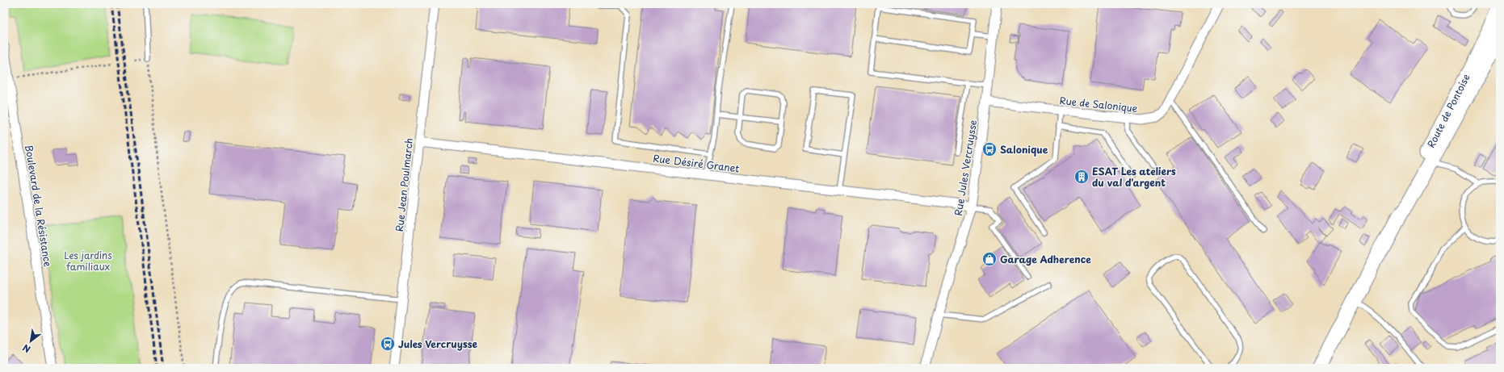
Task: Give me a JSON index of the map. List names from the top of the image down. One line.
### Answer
{"streets":{"main road":["Route de Pontoise"],"street":["Rue de Salonique","Rue Désiré Granet","Rue Jules Vercruysse","Rue Jean Poulmarch","Boulevard de la Résistance"]},"crossings":[["Rue de Salonique","Rue Jules Vercruysse"],["Rue Désiré Granet","Rue Jules Vercruysse"],["Rue Désiré Granet","Rue Jean Poulmarch"]],"parks":["Les jardins familiaux"],"places":{"bus stop":["Salonique","Jules Vercruysse"],"building":["ESAT Les ateliers du val d'argent"],"shop":["Garage Adherence"]},"north":"bottom left"}
